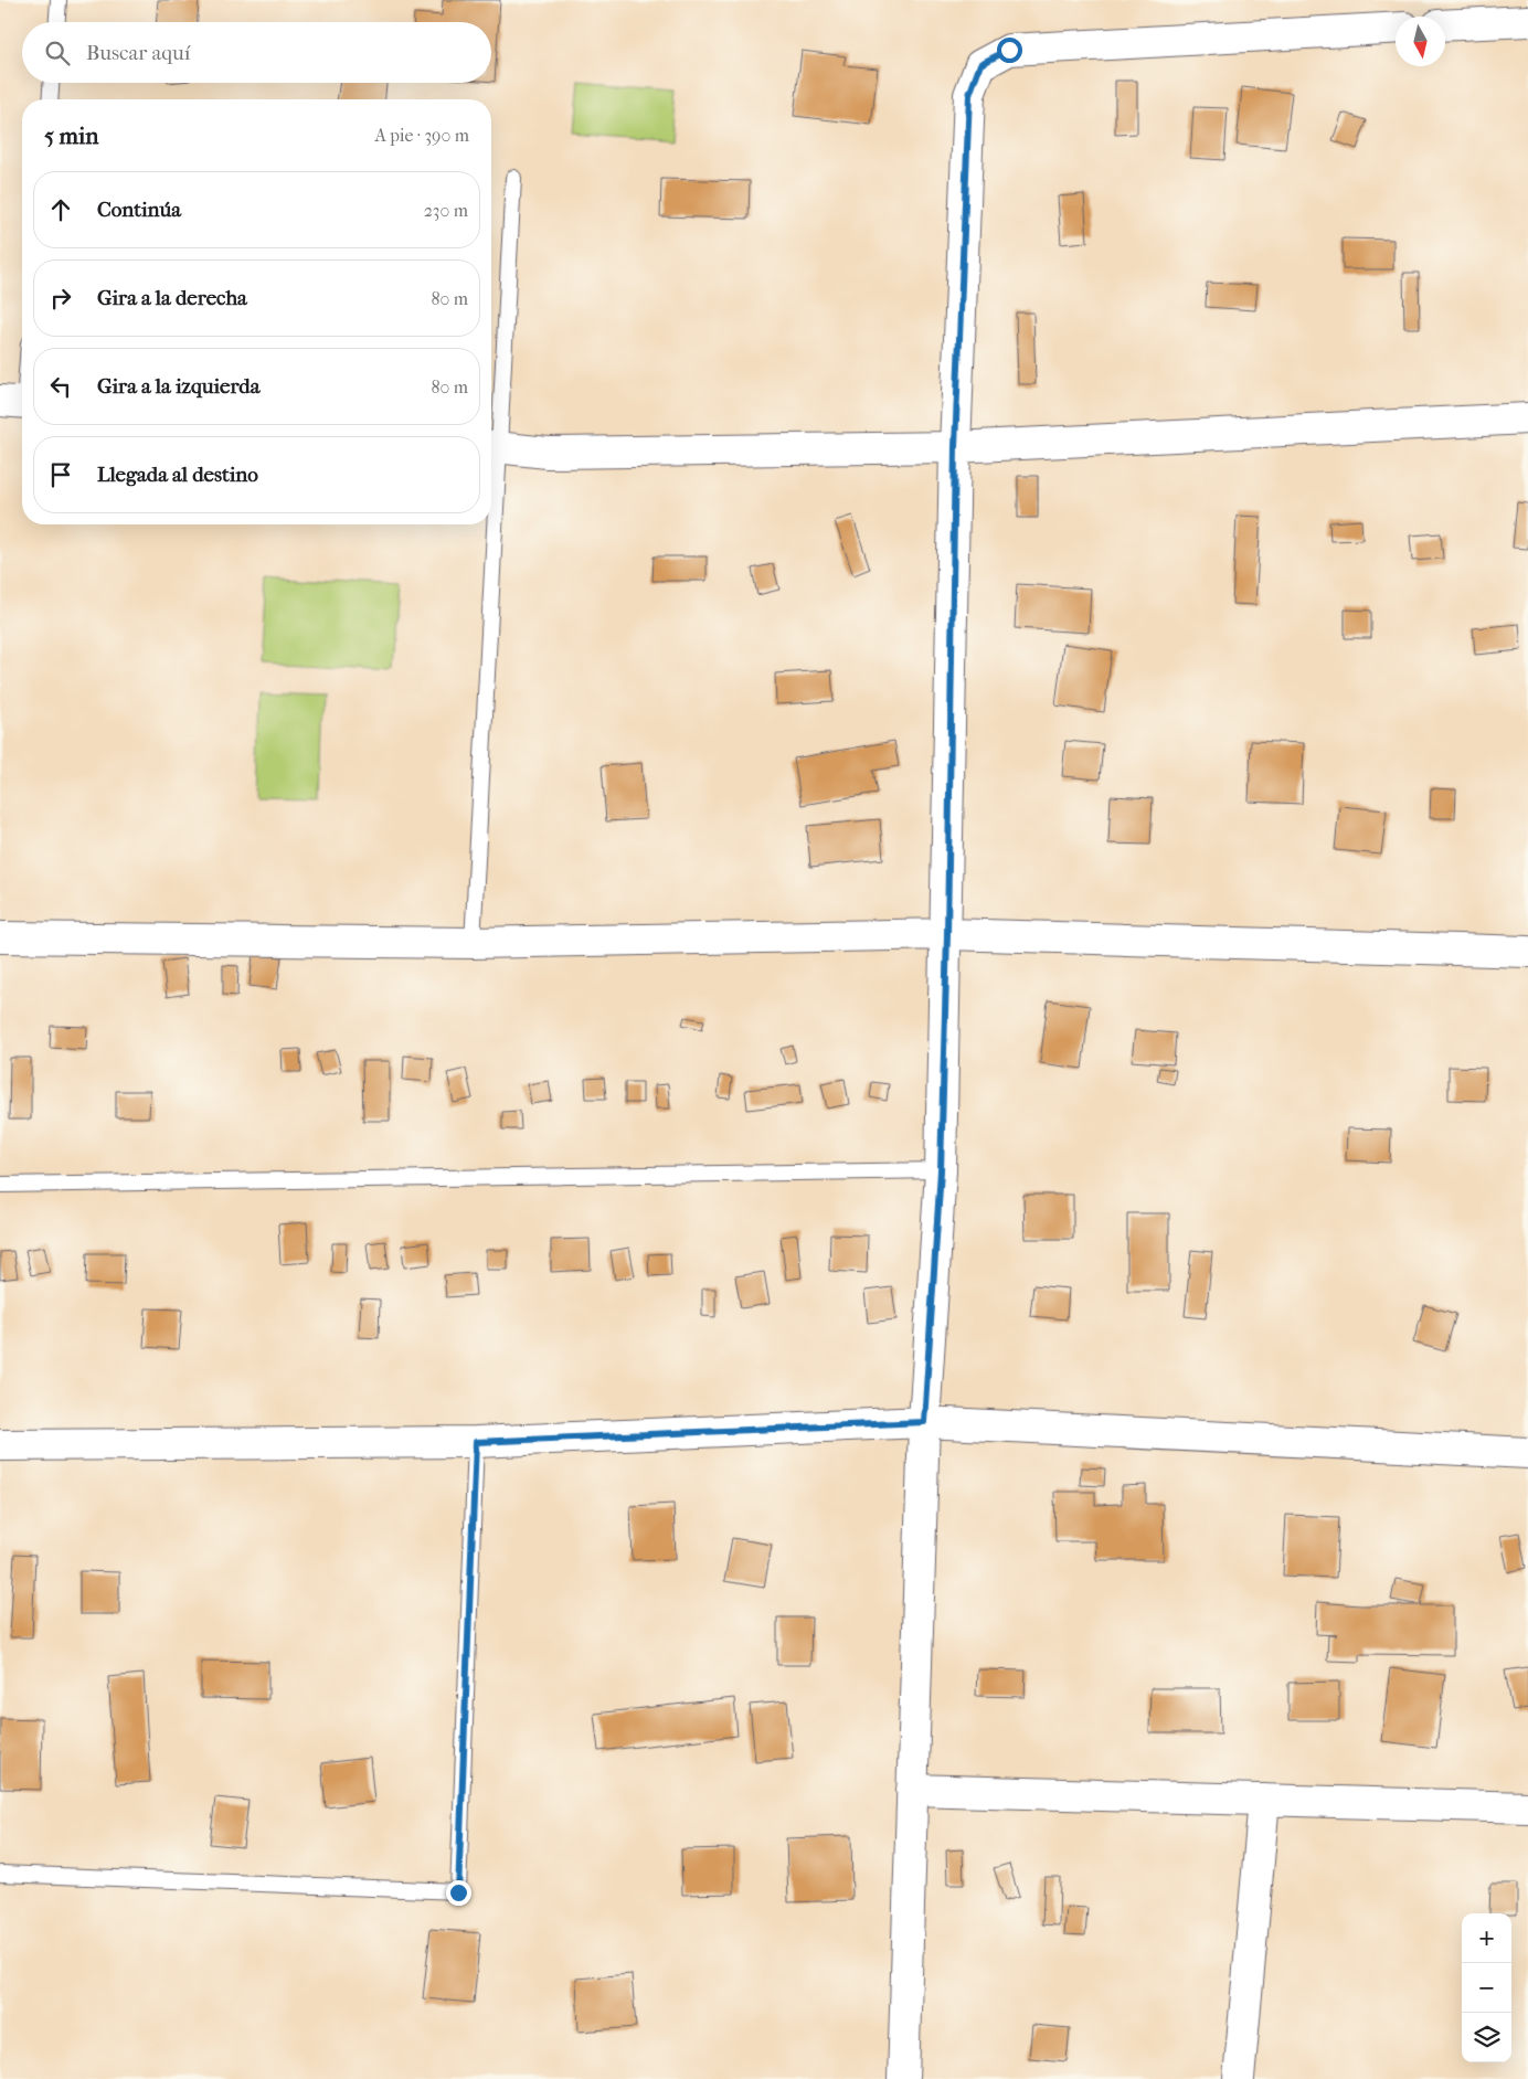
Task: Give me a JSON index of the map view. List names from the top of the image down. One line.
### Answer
{"north":"bottom","page":{"search":"Buscar aquí","heading":["5 min","A pie · 390 m"],"list":[["Continúa","230 m"],["Gira a la derecha","80 m"],["Gira a la izquierda","80 m"],"Llegada al destino"],"map_buttons":["+","−"]}}
